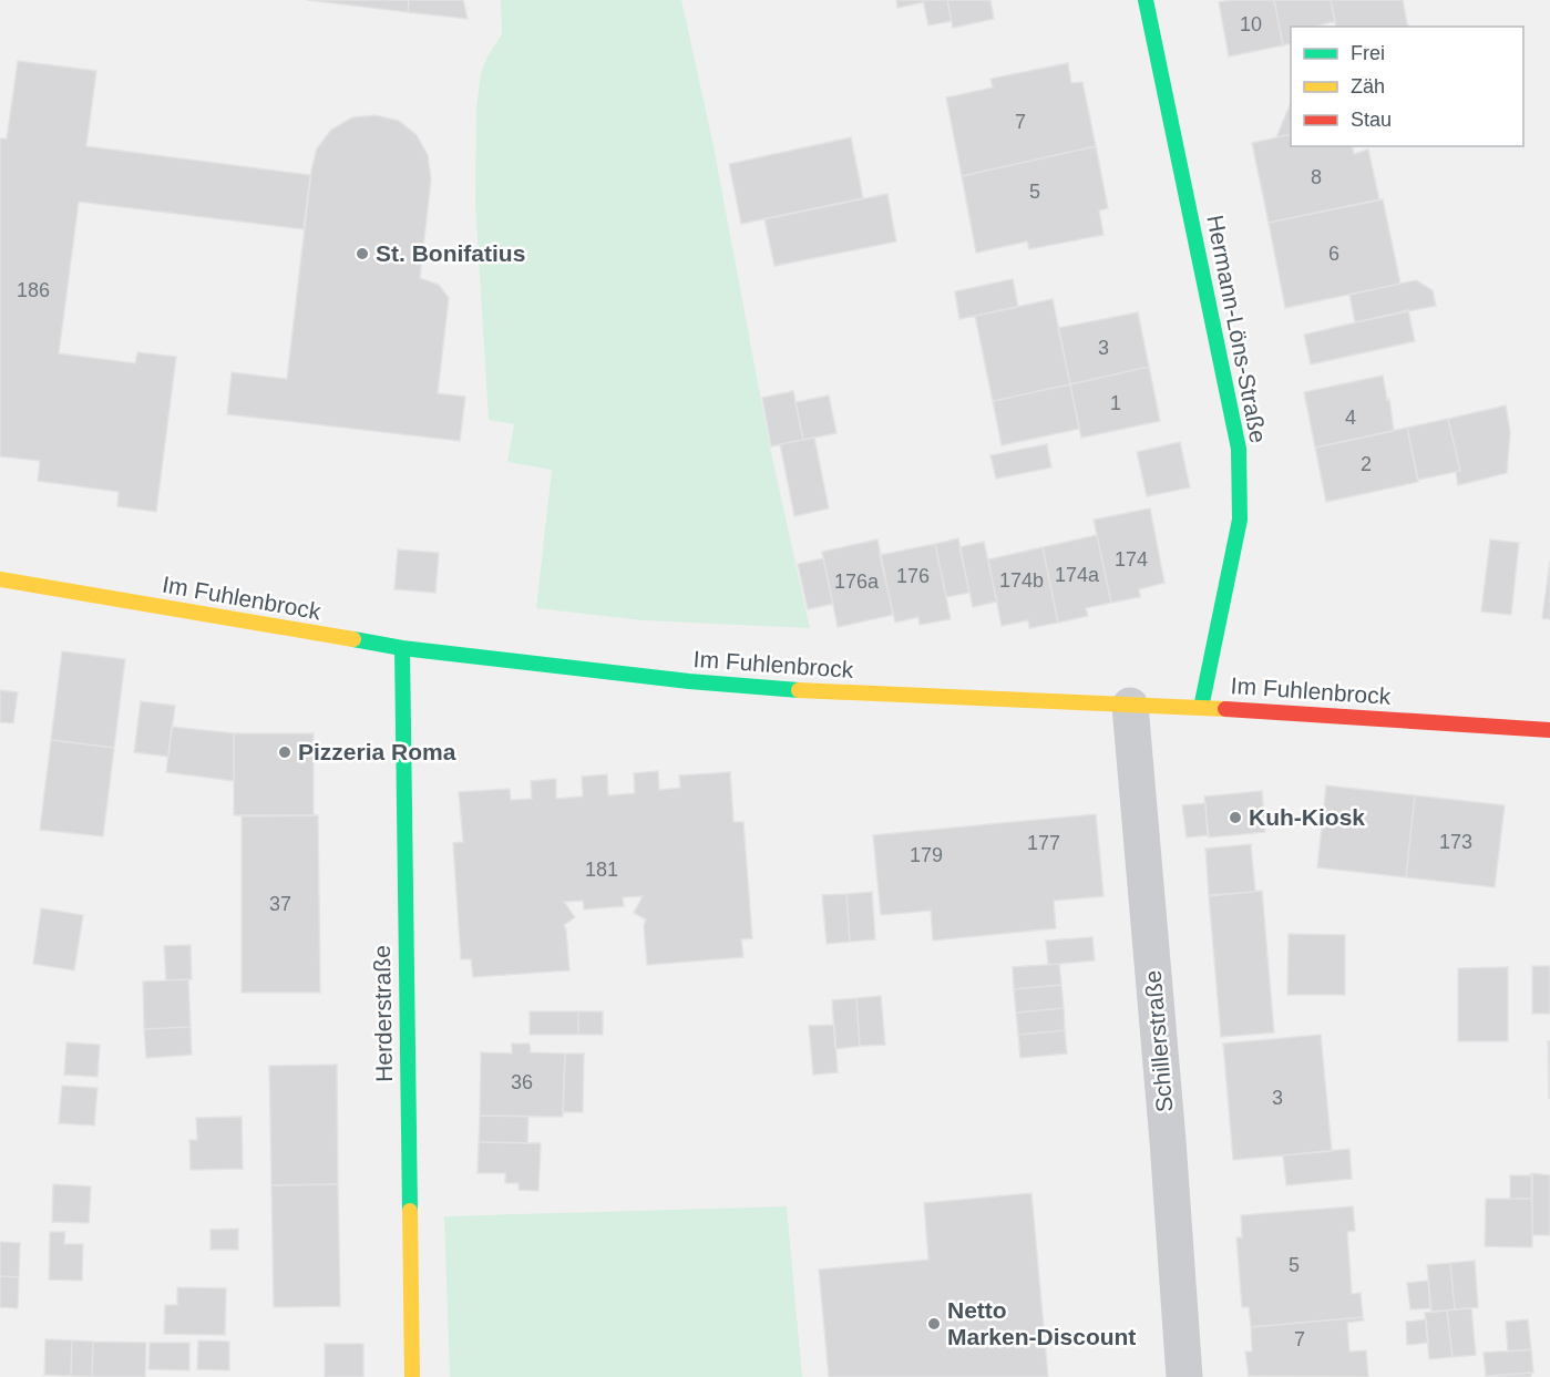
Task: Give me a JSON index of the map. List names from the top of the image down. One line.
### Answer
{"streets":{"street":["Hermann-Löns-Straße","Im Fuhlenbrock","Herderstraße","Schillerstraße"]},"crossings":[["Hermann-Löns-Straße","Im Fuhlenbrock"],["Im Fuhlenbrock","Herderstraße"],["Im Fuhlenbrock","Schillerstraße"]],"places":["St. Bonifatius","Pizzeria Roma","Kuh-Kiosk","Netto Marken-Discount"],"house_numbers":["10","7","8","5","6","186","3","1","4","2","174","174a","176","174b","176a","173","177","179","181","37","36","3","5","7"],"legend":["Frei","Zäh","Stau"]}
